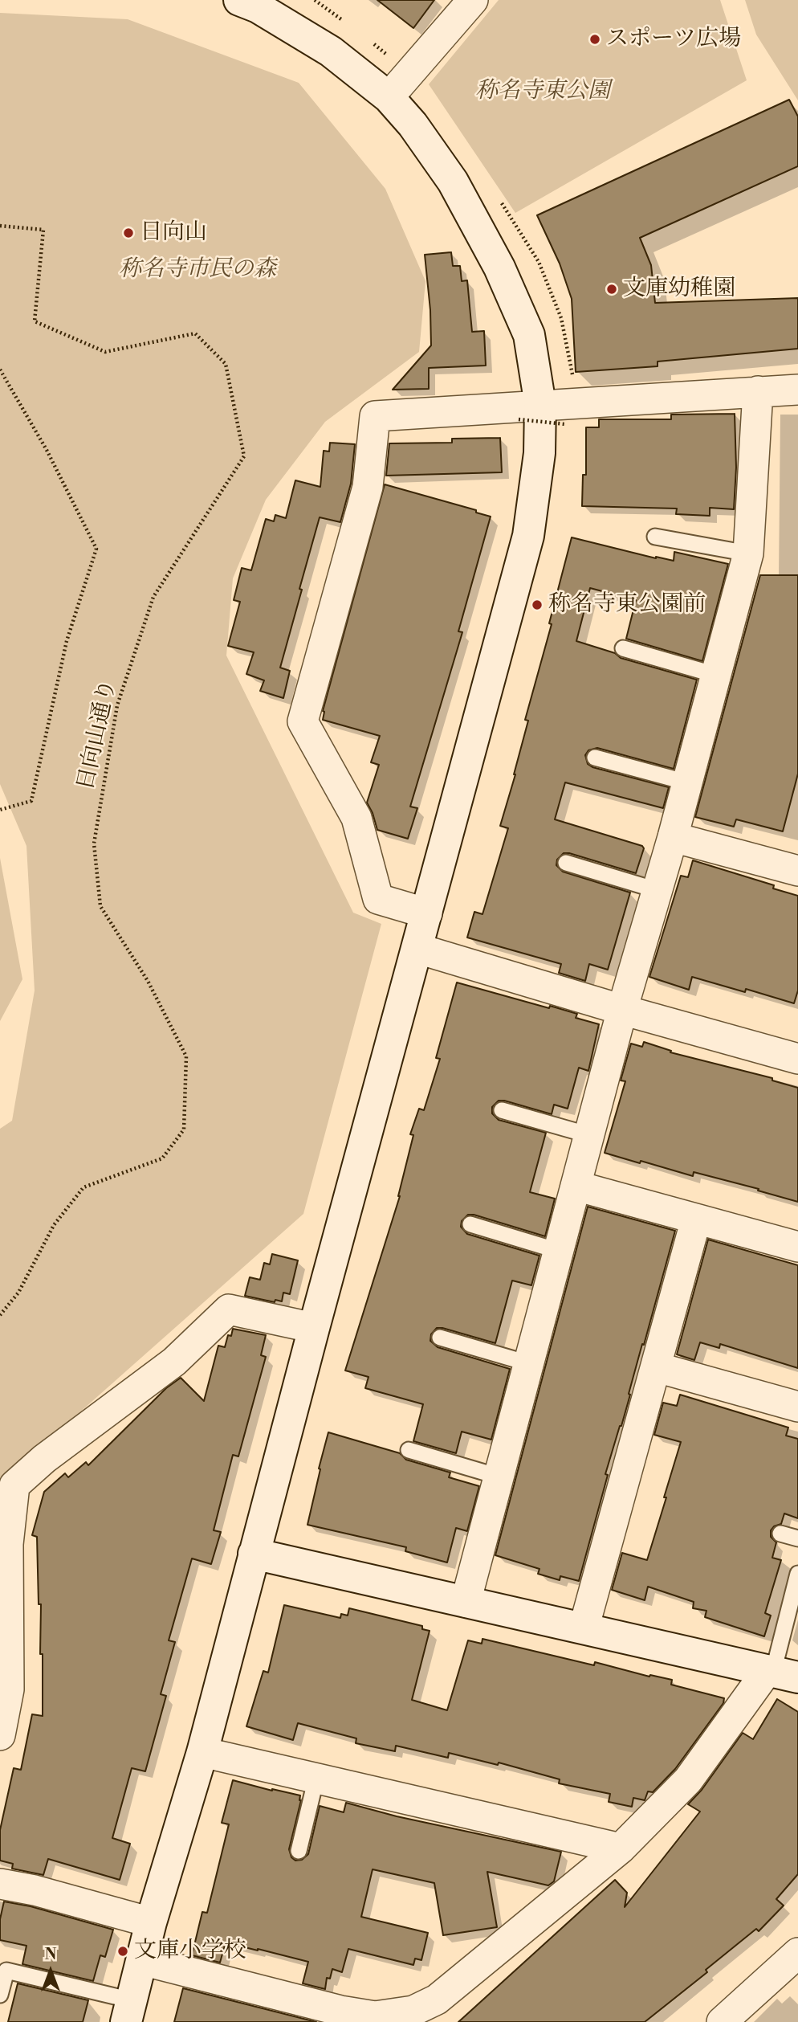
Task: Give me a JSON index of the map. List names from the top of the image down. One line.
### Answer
{"streets":{"path":["日向山通り"]},"parks":["称名寺東公園","称名寺市民の森"],"places":["スポーツ広場","日向山","文庫幼稚園","称名寺東公園前","文庫小学校"],"north":"top"}
